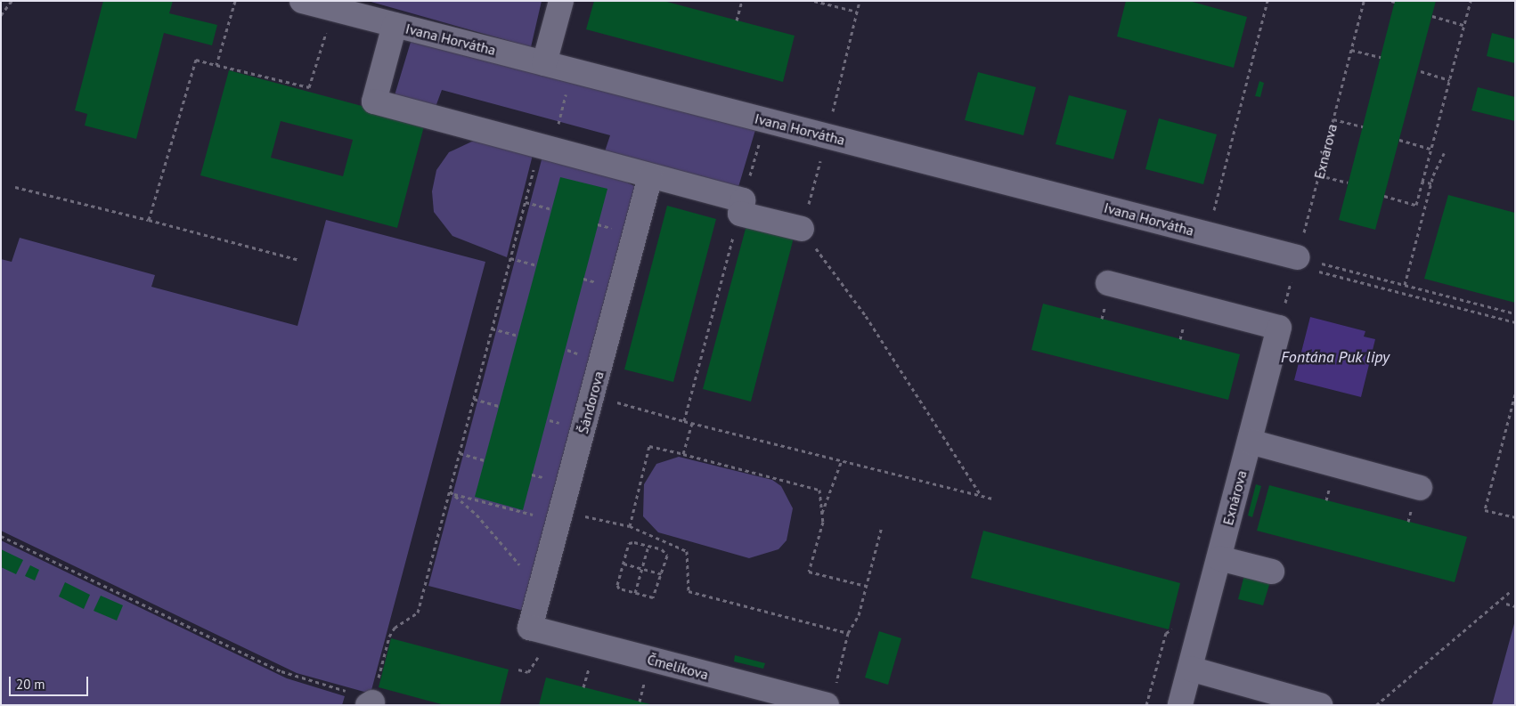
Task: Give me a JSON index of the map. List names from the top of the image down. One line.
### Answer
{"streets":{"street":["Ivana Horvátha","Exnárova","Šándorova","Čmelíkova"]},"crossings":[["Ivana Horvátha","Exnárova"],["Šándorova","Čmelíkova"]],"water":["Fontána Puk lipy"],"scale_bar":"20 m"}
